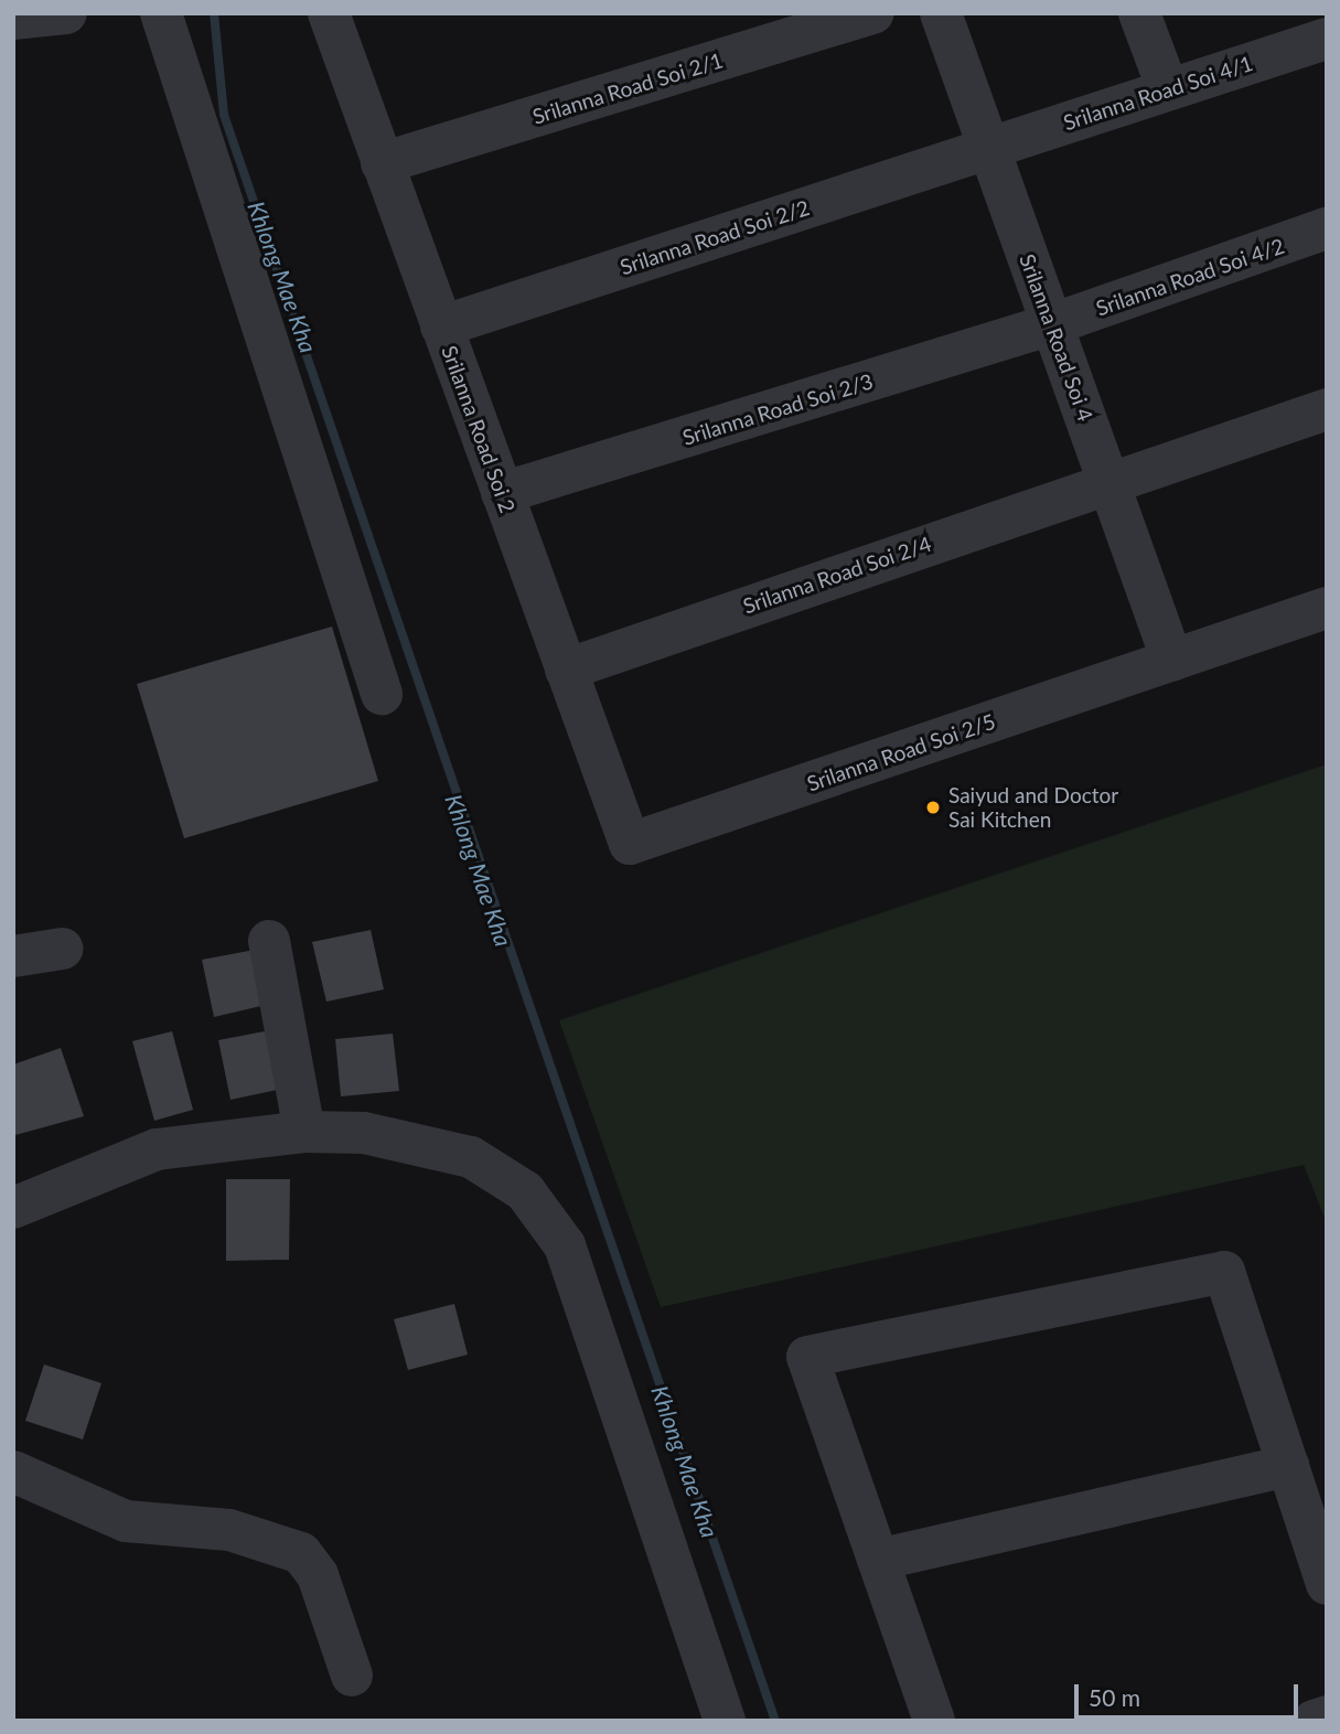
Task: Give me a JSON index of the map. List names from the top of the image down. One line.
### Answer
{"streets":{"street":["Srilanna Road Soi 2/1","Srilanna Road Soi 4/1","Srilanna Road Soi 2/2","Srilanna Road Soi 4/2","Srilanna Road Soi 4","Srilanna Road Soi 2/3","Srilanna Road Soi 2","Srilanna Road Soi 2/4","Srilanna Road Soi 2/5"]},"crossings":[["Srilanna Road Soi 2/1","Srilanna Road Soi 2"],["Srilanna Road Soi 4/1","Srilanna Road Soi 2/2"],["Srilanna Road Soi 4/1","Srilanna Road Soi 4"],["Srilanna Road Soi 2/2","Srilanna Road Soi 4"],["Srilanna Road Soi 2/2","Srilanna Road Soi 2"],["Srilanna Road Soi 4/2","Srilanna Road Soi 4"],["Srilanna Road Soi 4/2","Srilanna Road Soi 2/3"],["Srilanna Road Soi 4","Srilanna Road Soi 2/3"],["Srilanna Road Soi 4","Srilanna Road Soi 2/4"],["Srilanna Road Soi 4","Srilanna Road Soi 2/5"],["Srilanna Road Soi 2/3","Srilanna Road Soi 2"],["Srilanna Road Soi 2","Srilanna Road Soi 2/4"],["Srilanna Road Soi 2","Srilanna Road Soi 2/5"]],"water":["Khlong Mae Kha"],"places":["Saiyud and Doctor Sai Kitchen"],"scale_bar":"50 m"}
